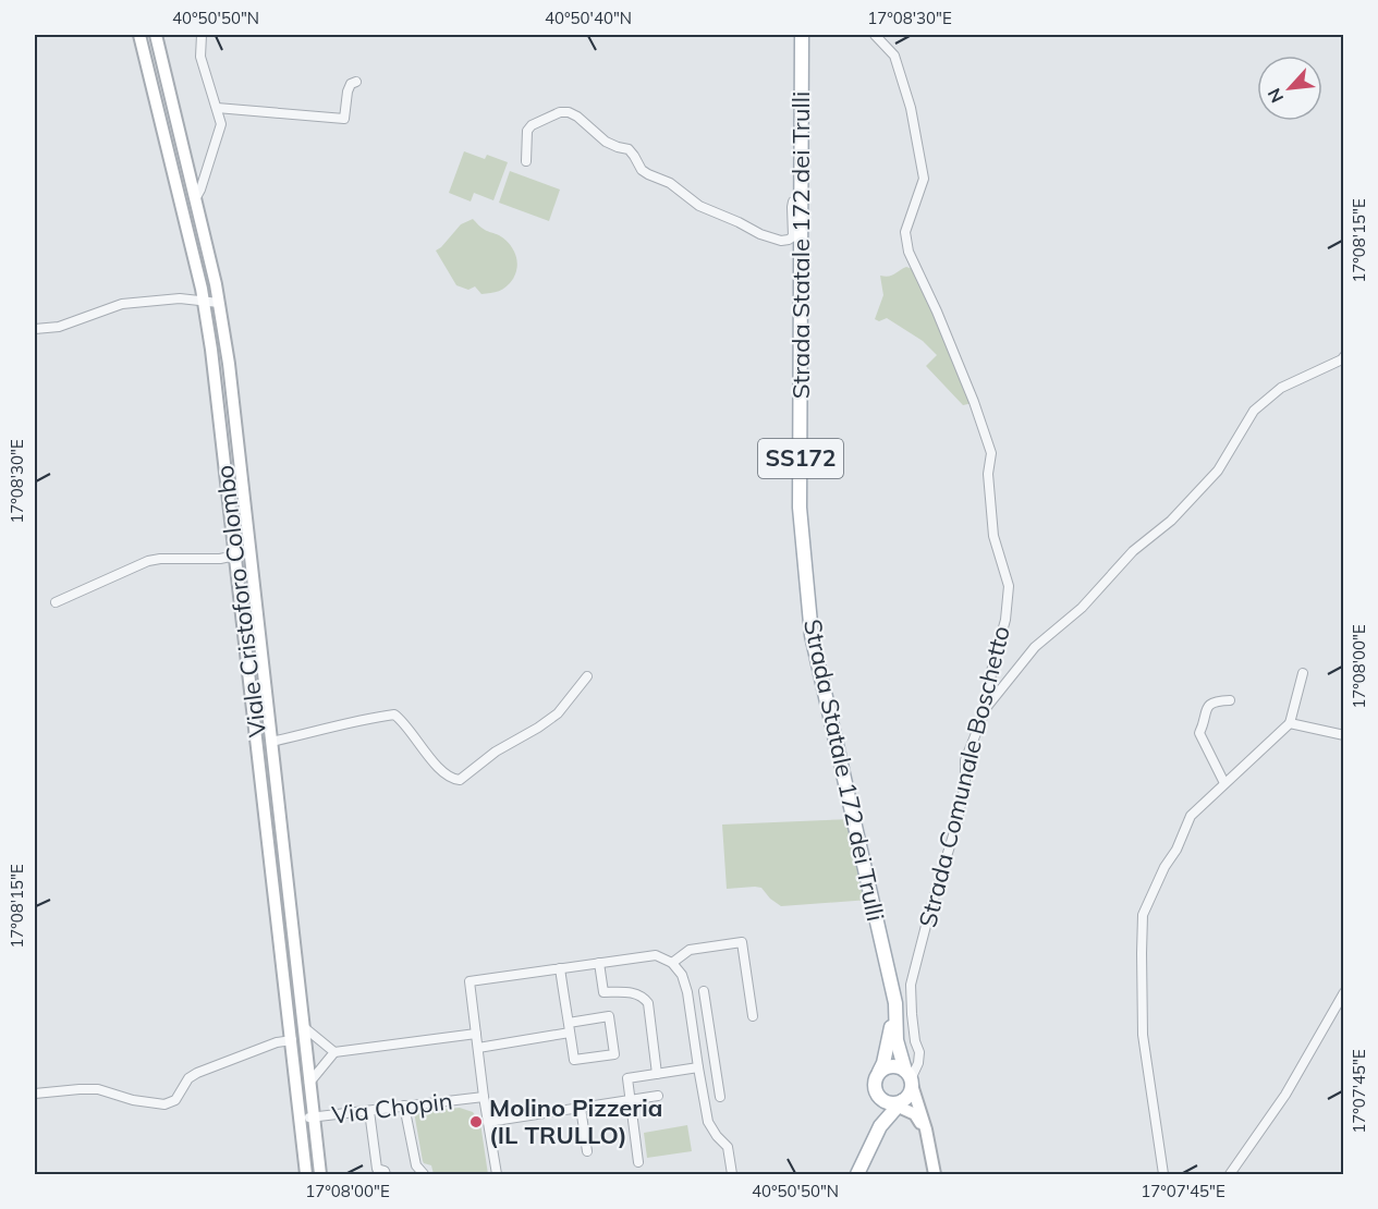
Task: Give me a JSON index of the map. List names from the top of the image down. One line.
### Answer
{"streets":{"main road":["Strada Statale 172 dei Trulli","SS172","Viale Cristoforo Colombo"],"street":["Strada Comunale Boschetto","Via Chopin"]},"crossings":[["Strada Statale 172 dei Trulli","Strada Comunale Boschetto"],["Viale Cristoforo Colombo","Via Chopin"]],"places":["Molino Pizzeria (IL TRULLO)"],"north":"bottom left","coordinates":["40°50'50\"N","40°50'40\"N","17°08'30\"E","17°08'15\"E","17°08'00\"E","17°07'45\"E"]}
